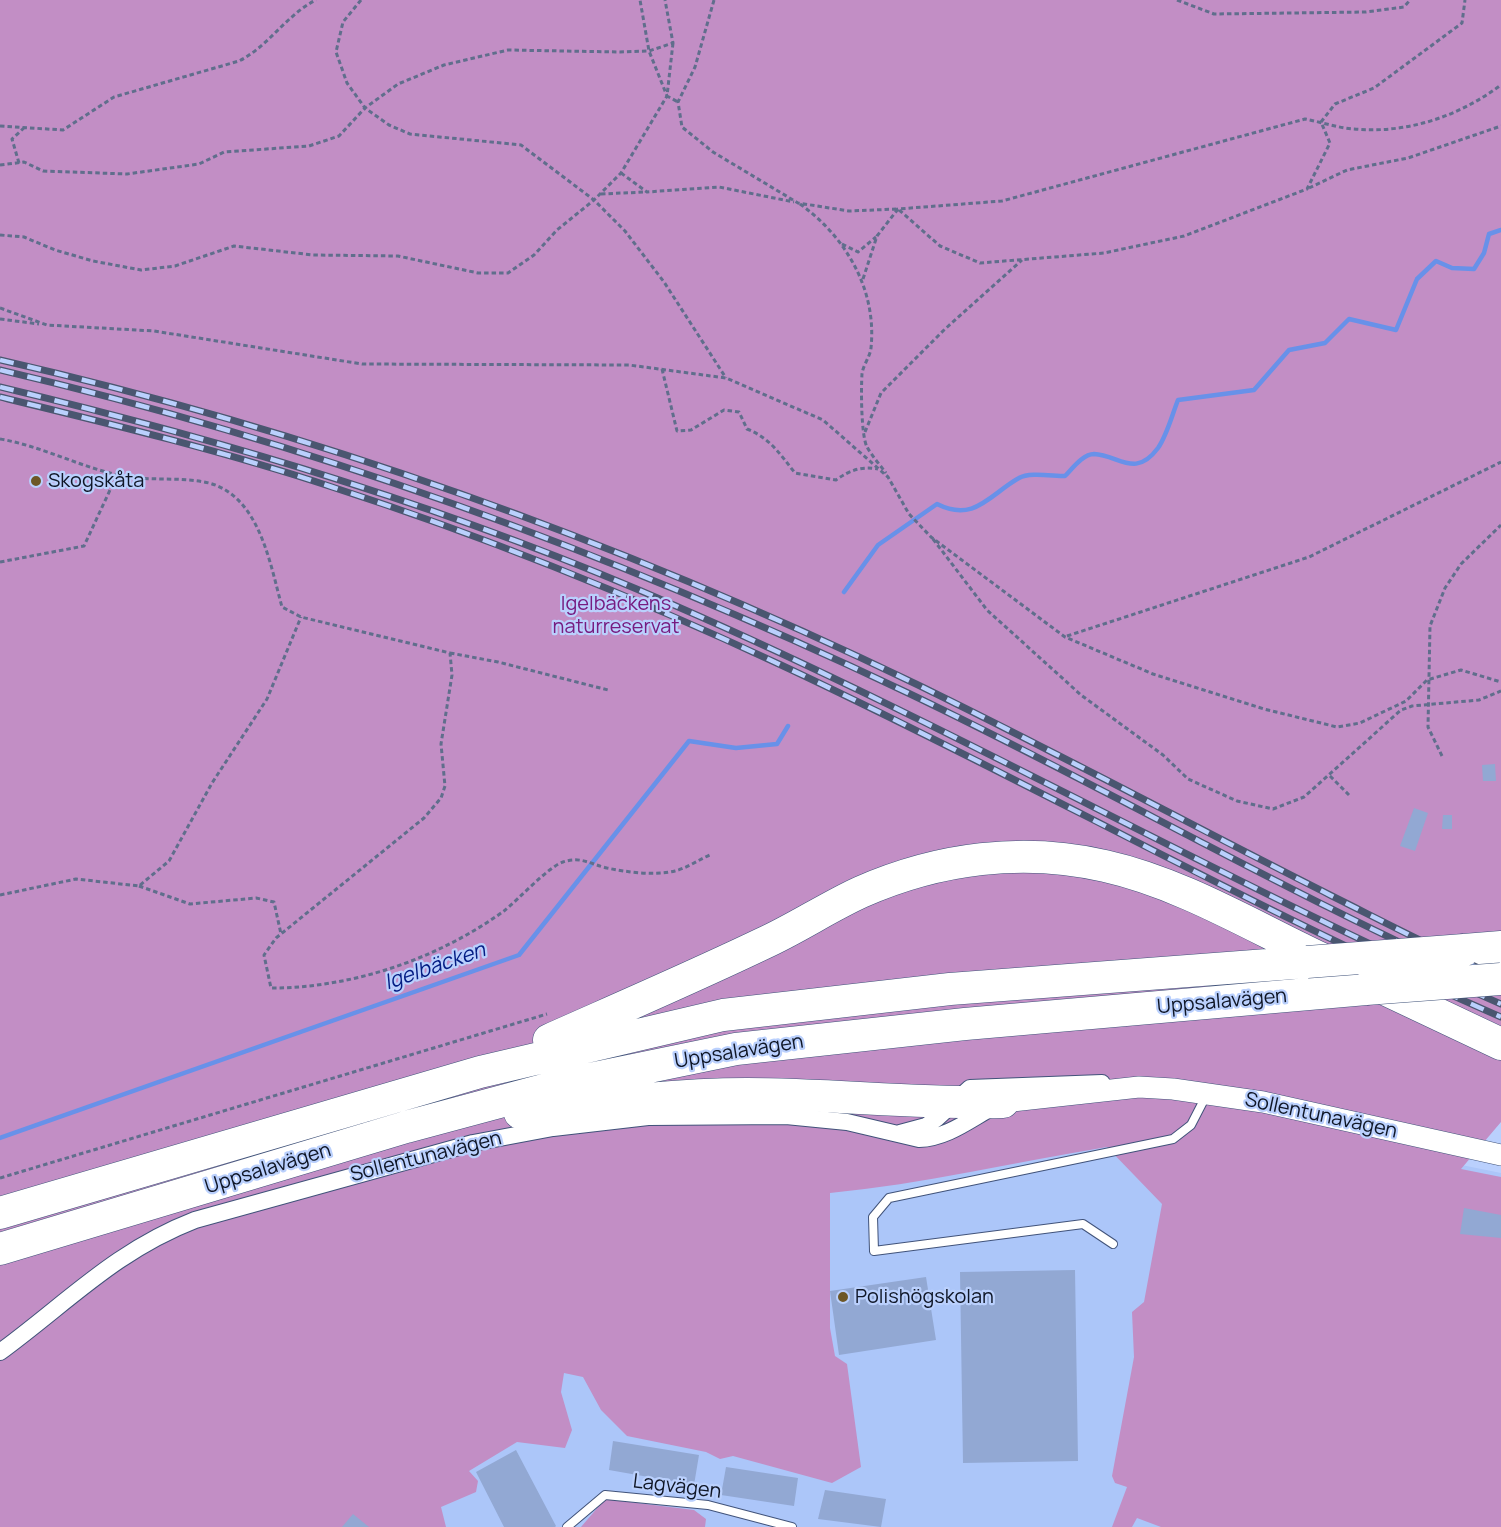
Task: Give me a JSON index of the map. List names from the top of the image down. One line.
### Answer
{"streets":{"highway":["Uppsalavägen"],"street":["Sollentunavägen"],"lane":["Lagvägen"]},"water":["Igelbäcken"],"parks":["Igelbäckens naturreservat"],"places":["Skogskåta","Polishögskolan"]}
